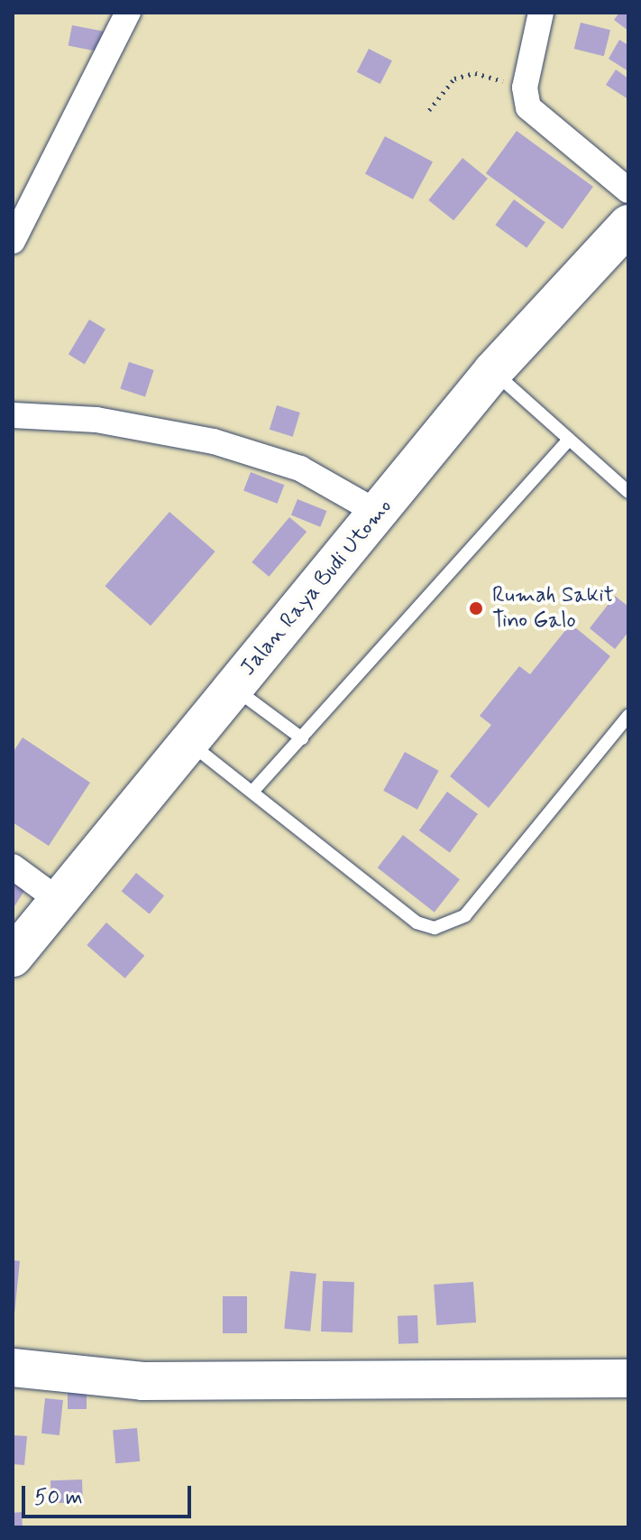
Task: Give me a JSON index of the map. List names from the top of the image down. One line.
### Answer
{"streets":{"highway":["Jalan Raya Budi Utomo"]},"places":["Rumah Sakit Tino Galo"],"scale_bar":"50 m"}
